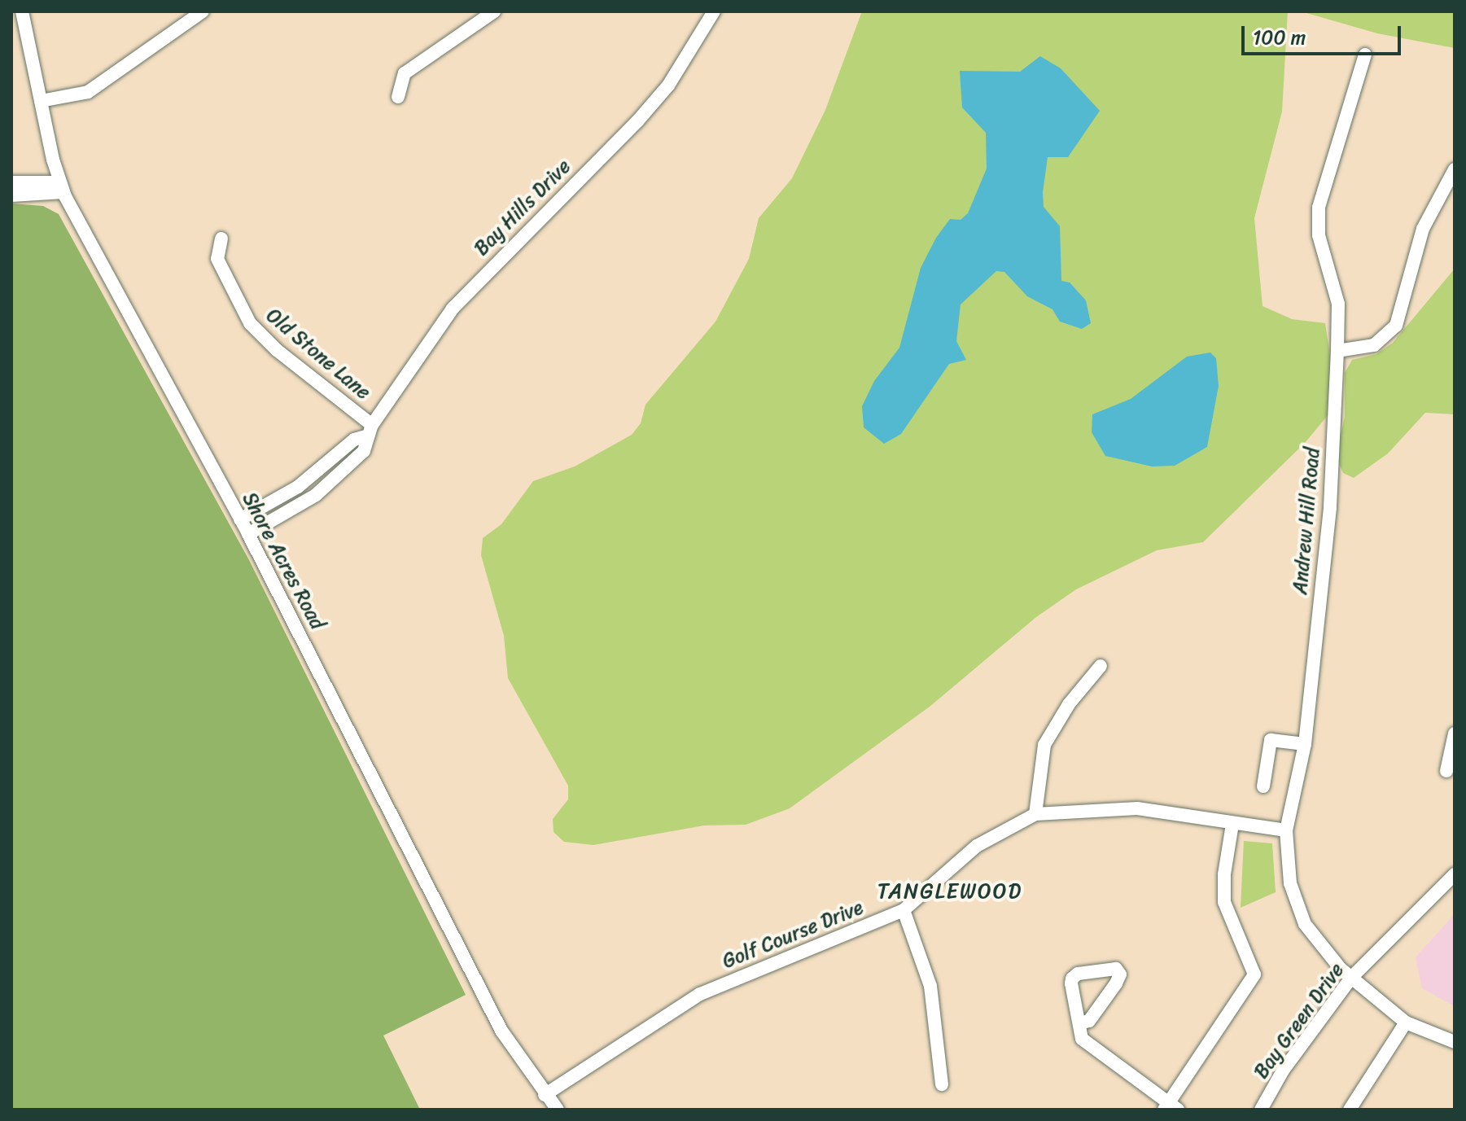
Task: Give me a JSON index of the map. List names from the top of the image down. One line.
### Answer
{"streets":{"street":["Bay Hills Drive","Old Stone Lane","Andrew Hill Road","Shore Acres Road","Golf Course Drive","Bay Green Drive"]},"crossings":[["Bay Hills Drive","Old Stone Lane"],["Bay Hills Drive","Shore Acres Road"],["Andrew Hill Road","Golf Course Drive"],["Andrew Hill Road","Bay Green Drive"],["Shore Acres Road","Golf Course Drive"]],"districts":["TANGLEWOOD"],"scale_bar":"100 m"}
